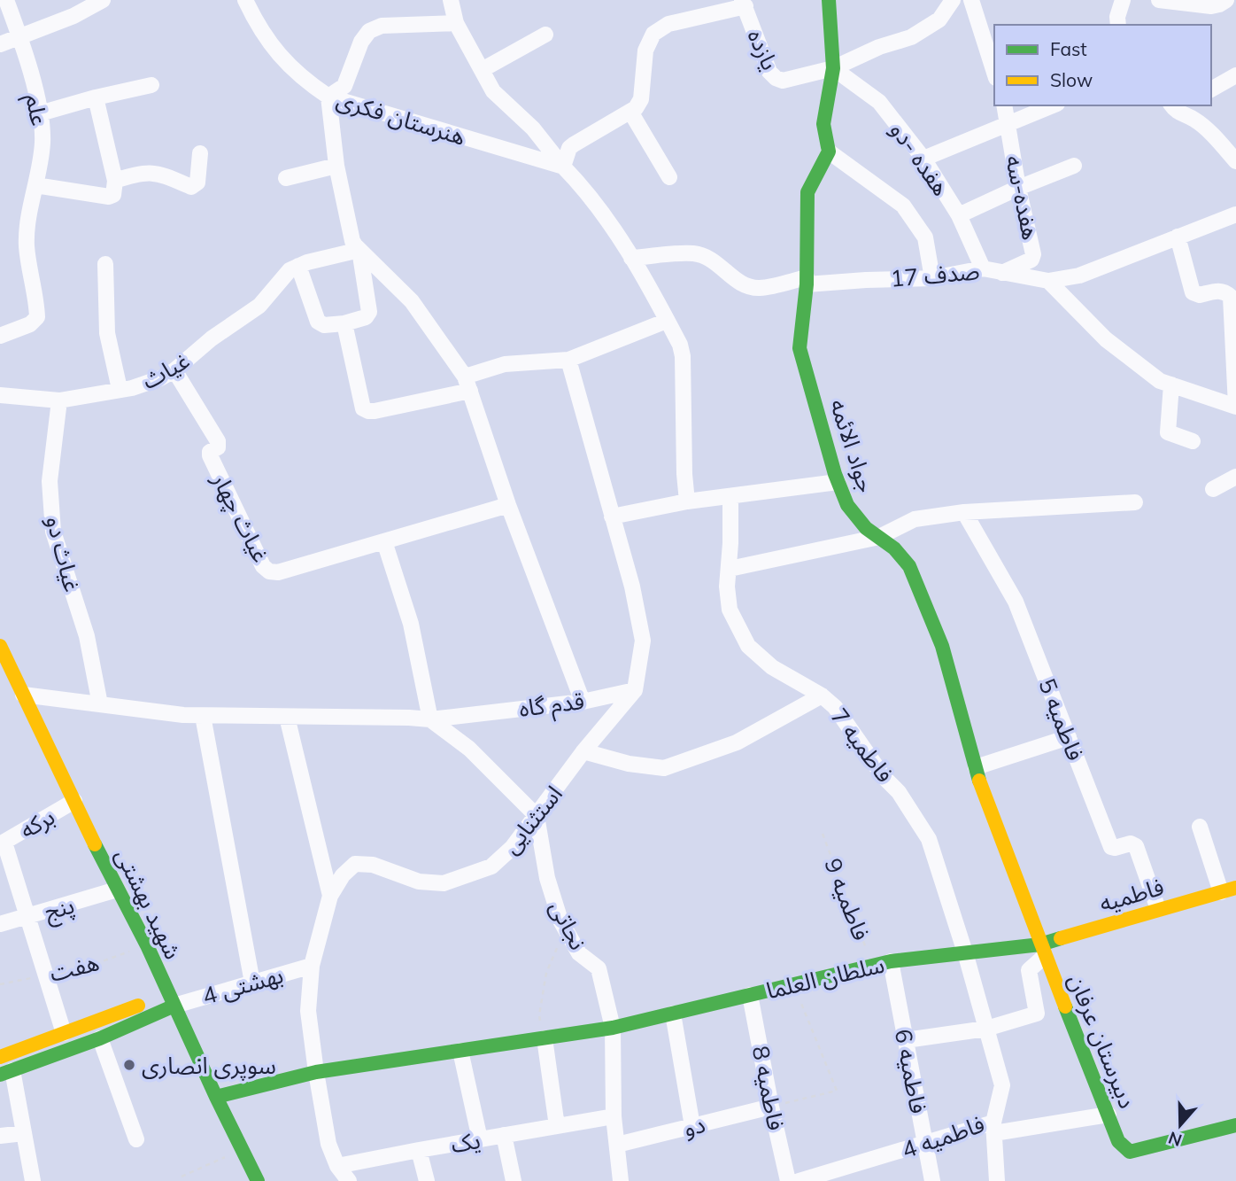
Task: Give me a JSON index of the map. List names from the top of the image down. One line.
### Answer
{"streets":{"street":["یازده","علم","هنرستان فکری","هفده -دو","هفده-سه","صدف 17","غیاث","جواد الائمه","غیاث چهار","غیاث دو","قدم گاه","فاطمیه 5","فاطمیه 7","استثنایی","برکه","فاطمیه","شهید بهشتی","پنج","نجاتی","سلطان العلما","بهشتی 4","دبیرستان عرفان","فاطمیه 6","فاطمیه 8","دو","فاطمیه 4","یک"],"path":["فاطمیه 9","هفت"]},"crossings":[["یازده","هفده -دو"],["هفده -دو","صدف 17"],["هفده-سه","صدف 17"],["صدف 17","جواد الائمه"],["غیاث","غیاث چهار"],["غیاث","غیاث دو"],["جواد الائمه","فاطمیه"],["جواد الائمه","سلطان العلما"],["جواد الائمه","دبیرستان عرفان"],["غیاث دو","قدم گاه"],["قدم گاه","استثنایی"],["قدم گاه","شهید بهشتی"],["فاطمیه 5","فاطمیه"],["فاطمیه 7","سلطان العلما"],["فاطمیه 7","فاطمیه 4"],["استثنایی","نجاتی"],["استثنایی","سلطان العلما"],["استثنایی","بهشتی 4"],["استثنایی","یک"],["برکه","شهید بهشتی"],["فاطمیه","سلطان العلما"],["فاطمیه","دبیرستان عرفان"],["فاطمیه 9","سلطان العلما"],["شهید بهشتی","پنج"],["شهید بهشتی","هفت"],["شهید بهشتی","سلطان العلما"],["شهید بهشتی","بهشتی 4"],["نجاتی","سلطان العلما"],["سلطان العلما","دبیرستان عرفان"],["سلطان العلما","فاطمیه 6"],["سلطان العلما","فاطمیه 8"],["سلطان العلما","فاطمیه 4"],["فاطمیه 6","فاطمیه 4"],["فاطمیه 8","دو"]],"places":["سوپری انصاری"],"legend":["Fast","Slow"],"north":"bottom"}
